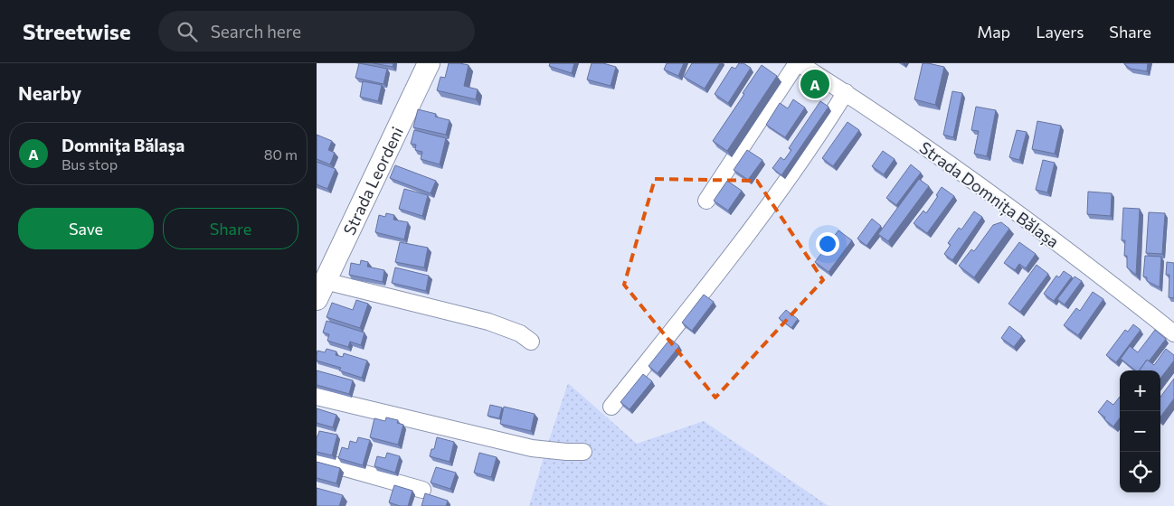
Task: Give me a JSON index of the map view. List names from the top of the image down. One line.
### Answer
{"streets":{"main road":["Strada Leordeni"],"street":["Strada Domnița Bălașa"]},"page":{"header":"Streetwise","search":"Search here","nav":["Map","Layers","Share"],"heading":"Nearby","pins":"A","list":[{"mark":"A","name":"Domniţa Bălaşa","note":"Bus stop","value":"80 m"}],"buttons":["Save","Share"],"map_buttons":["+","−"]}}
